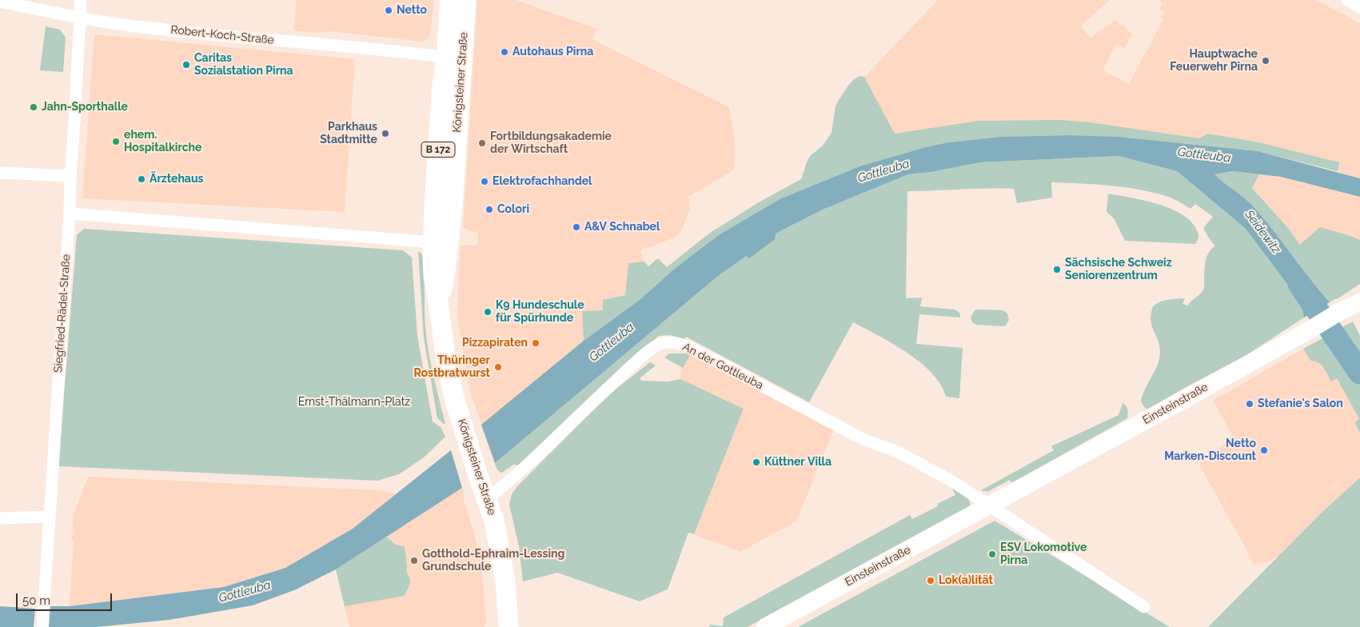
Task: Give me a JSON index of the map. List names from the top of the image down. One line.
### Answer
{"streets":{"main road":["Königsteiner Straße","B 172","Einsteinstraße"],"street":["Robert-Koch-Straße","Siegfried-Rädel-Straße","An der Gottleuba"]},"crossings":[["Robert-Koch-Straße","Königsteiner Straße"],["Robert-Koch-Straße","Siegfried-Rädel-Straße"],["Königsteiner Straße","An der Gottleuba"],["An der Gottleuba","Einsteinstraße"]],"water":["Gottleuba","Seidewitz"],"parks":["Ernst-Thälmann-Platz"],"places":["Netto","Autohaus Pirna","Hauptwache Feuerwehr Pirna","Caritas Sozialstation Pirna","Jahn-Sporthalle","Parkhaus Stadtmitte","ehem. Hospitalkirche","Fortbildungsakademie der Wirtschaft","Ärztehaus","Elektrofachhandel","Colori","A&V Schnabel","Sächsische Schweiz Seniorenzentrum","K9 Hundeschule für Spürhunde","Pizzapiraten","Thüringer Rostbratwurst","Stefanie's Salon","Netto Marken-Discount","Küttner Villa","ESV Lokomotive Pirna","Gotthold-Ephraim-Lessing Grundschule","Lok(a)lität"],"scale_bar":"50 m"}
